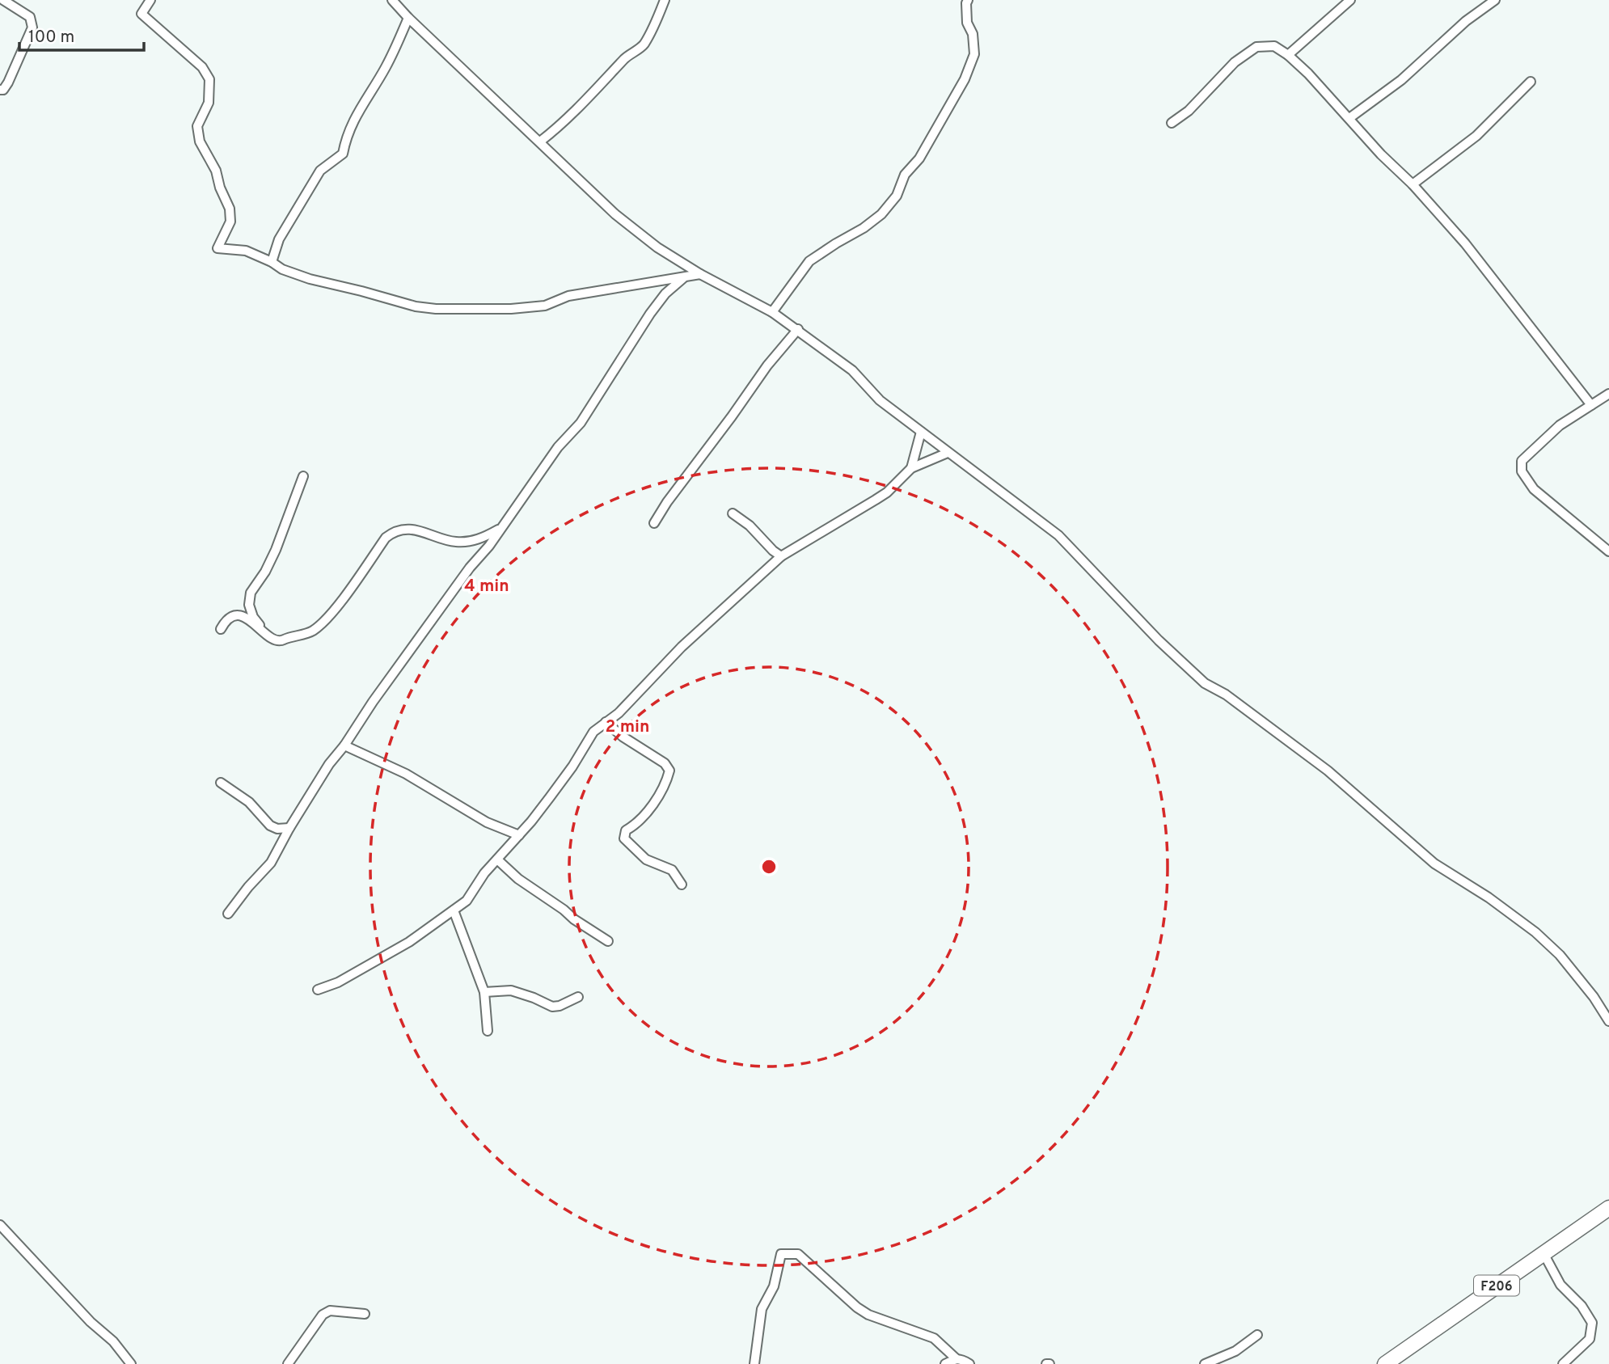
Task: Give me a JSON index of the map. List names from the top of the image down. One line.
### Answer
{"streets":{"main road":["F206"]},"scale_bar":"100 m","rings":["4 min","2 min"]}
